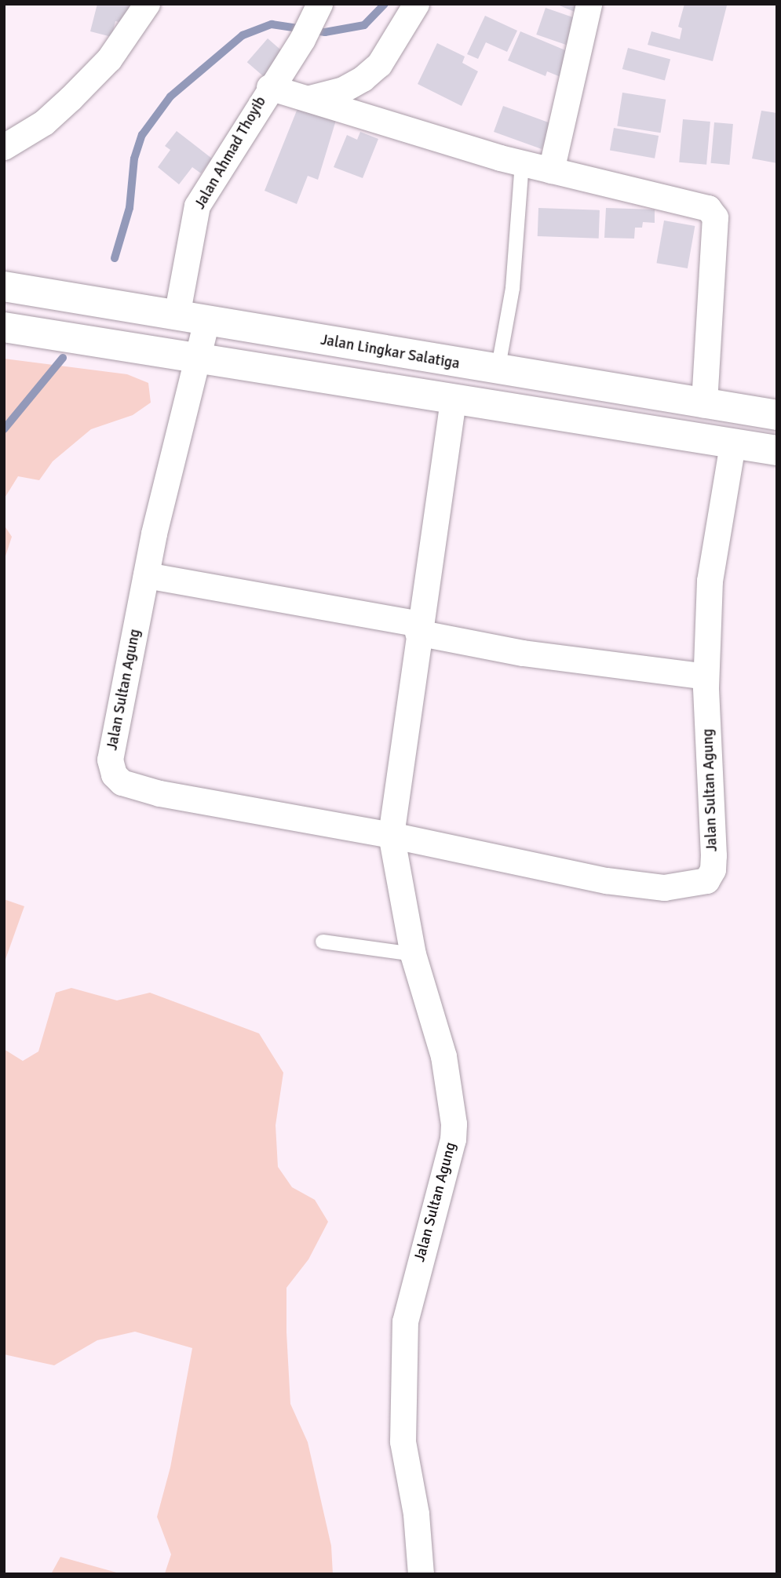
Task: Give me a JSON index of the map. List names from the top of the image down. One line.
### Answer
{"streets":{"highway":["Jalan Lingkar Salatiga"],"street":["Jalan Ahmad Thoyib","Jalan Sultan Agung"]},"crossings":[["Jalan Ahmad Thoyib","Jalan Lingkar Salatiga"],["Jalan Lingkar Salatiga","Jalan Sultan Agung"]]}
